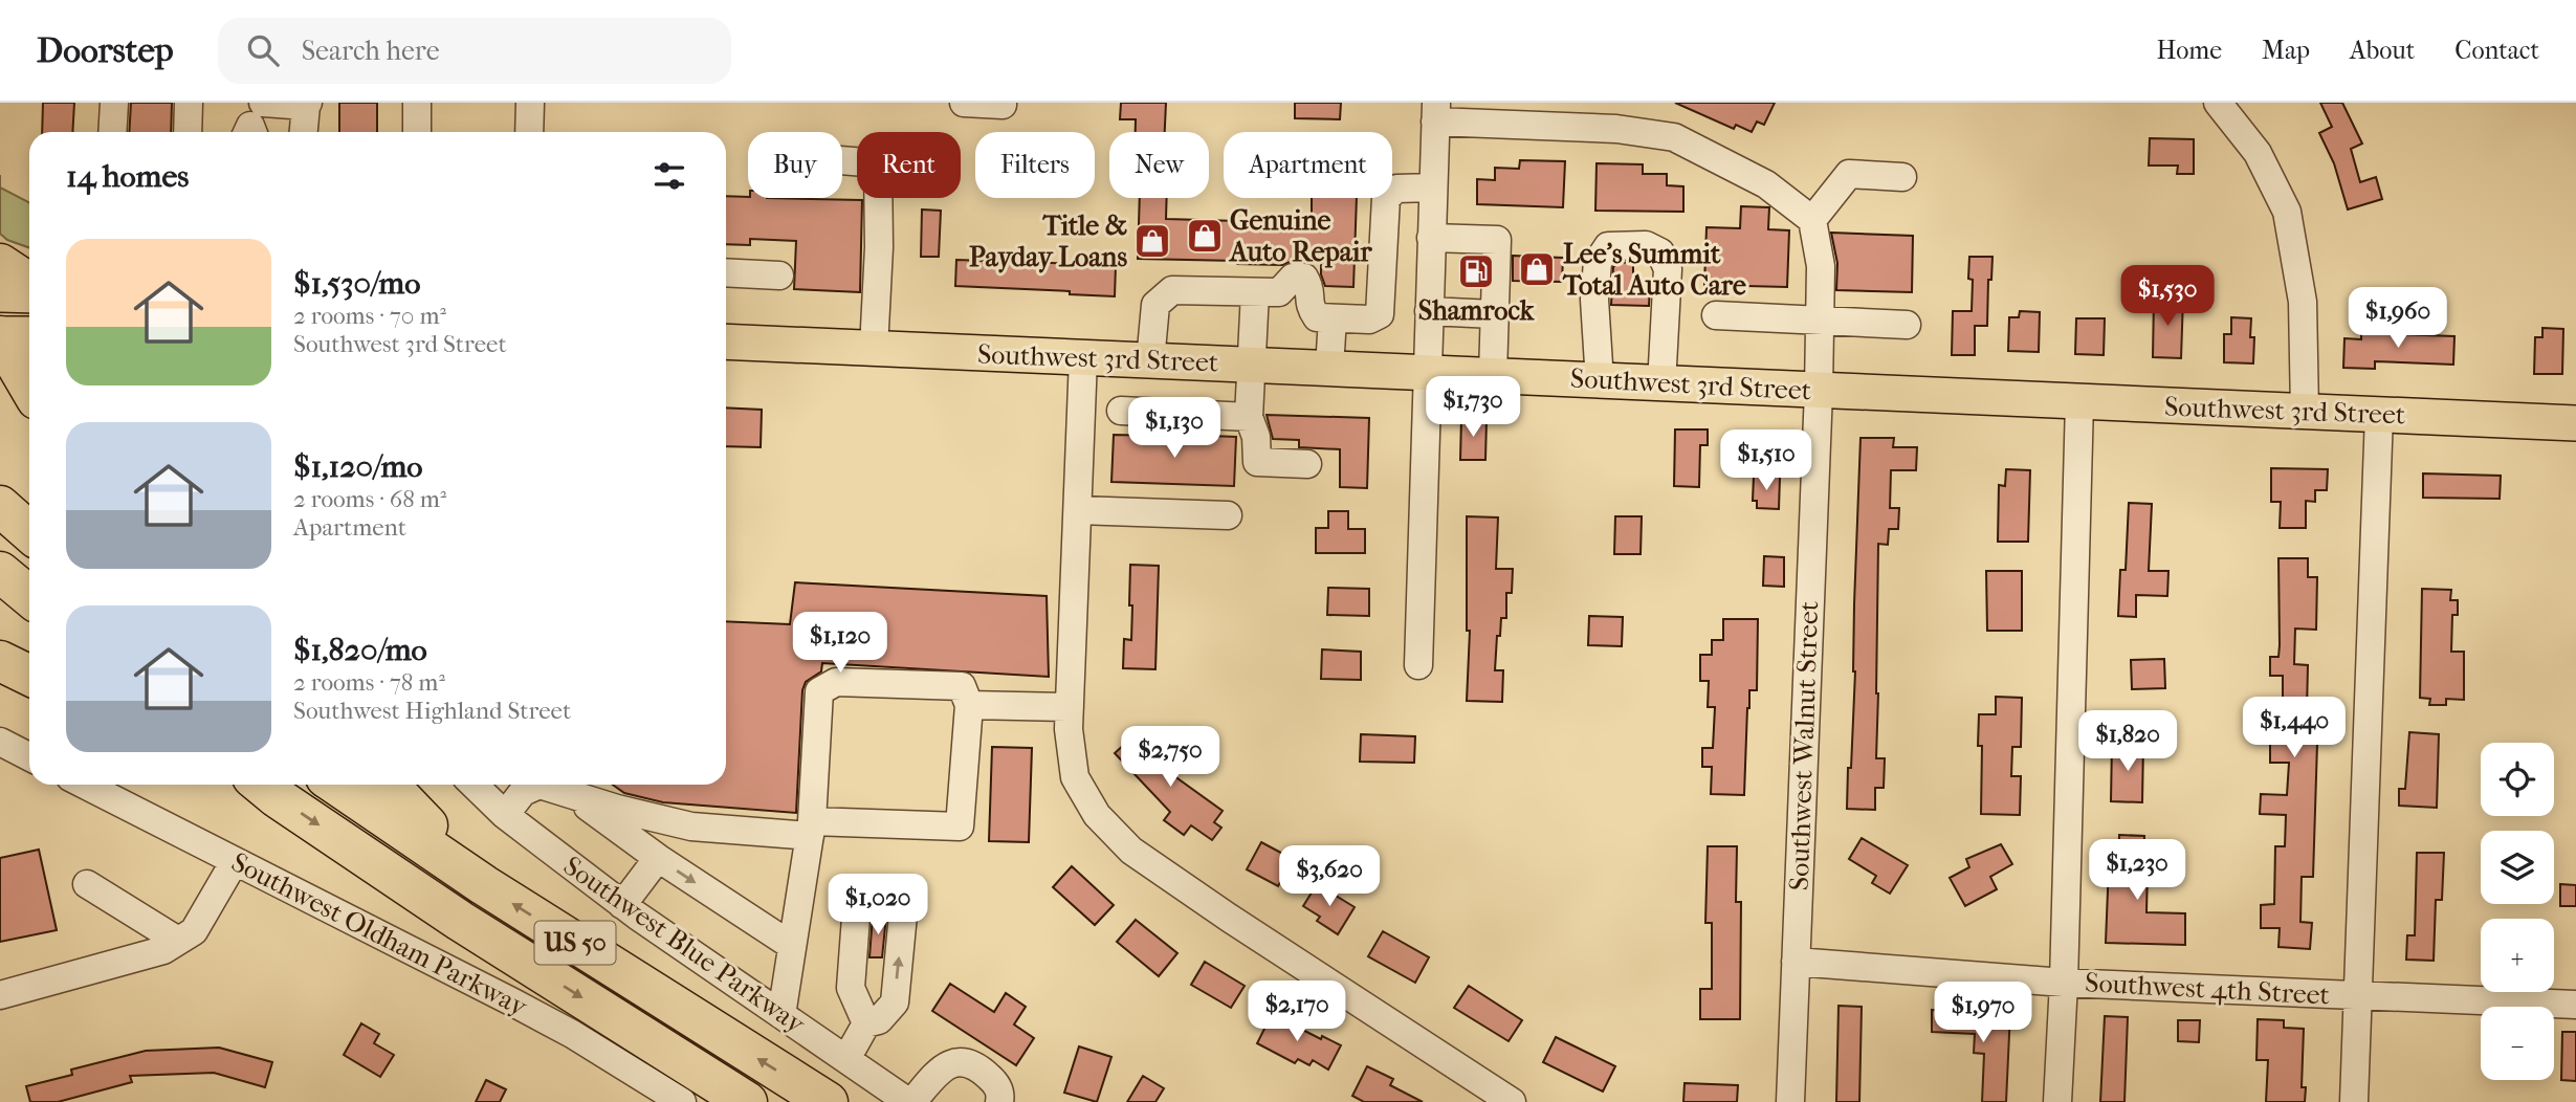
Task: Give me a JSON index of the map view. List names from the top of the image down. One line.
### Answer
{"streets":{"highway":["US 50"],"main road":["Southwest 3rd Street"],"street":["Southwest Walnut Street","Southwest Oldham Parkway","Southwest Blue Parkway","Southwest 4th Street"]},"crossings":[["Southwest 3rd Street","Southwest Walnut Street"],["Southwest Walnut Street","Southwest 4th Street"]],"places":{"shop":["Genuine Auto Repair","Title & Payday Loans","Lee's Summit Total Auto Care"],"fuel station":["Shamrock"]},"page":{"header":"Doorstep","search":"Search here","nav":["Home","Map","About","Contact"],"chip":["Buy","Rent","Filters","New","Apartment"],"heading":"14 homes","list":[{"name":"$1,530/mo","note":"2 rooms · 70 m² · Southwest 3rd Street"},{"name":"$1,120/mo","note":"2 rooms · 68 m² · Apartment"},{"name":"$1,820/mo","note":"2 rooms · 78 m² · Southwest Highland Street"}],"price":["$1,530","$1,960","$1,730","$1,130","$1,510","$1,120","$1,440","$1,820","$2,750","$1,230","$3,620","$1,020","$2,170","$1,970"],"map_buttons":["+","−"]}}
